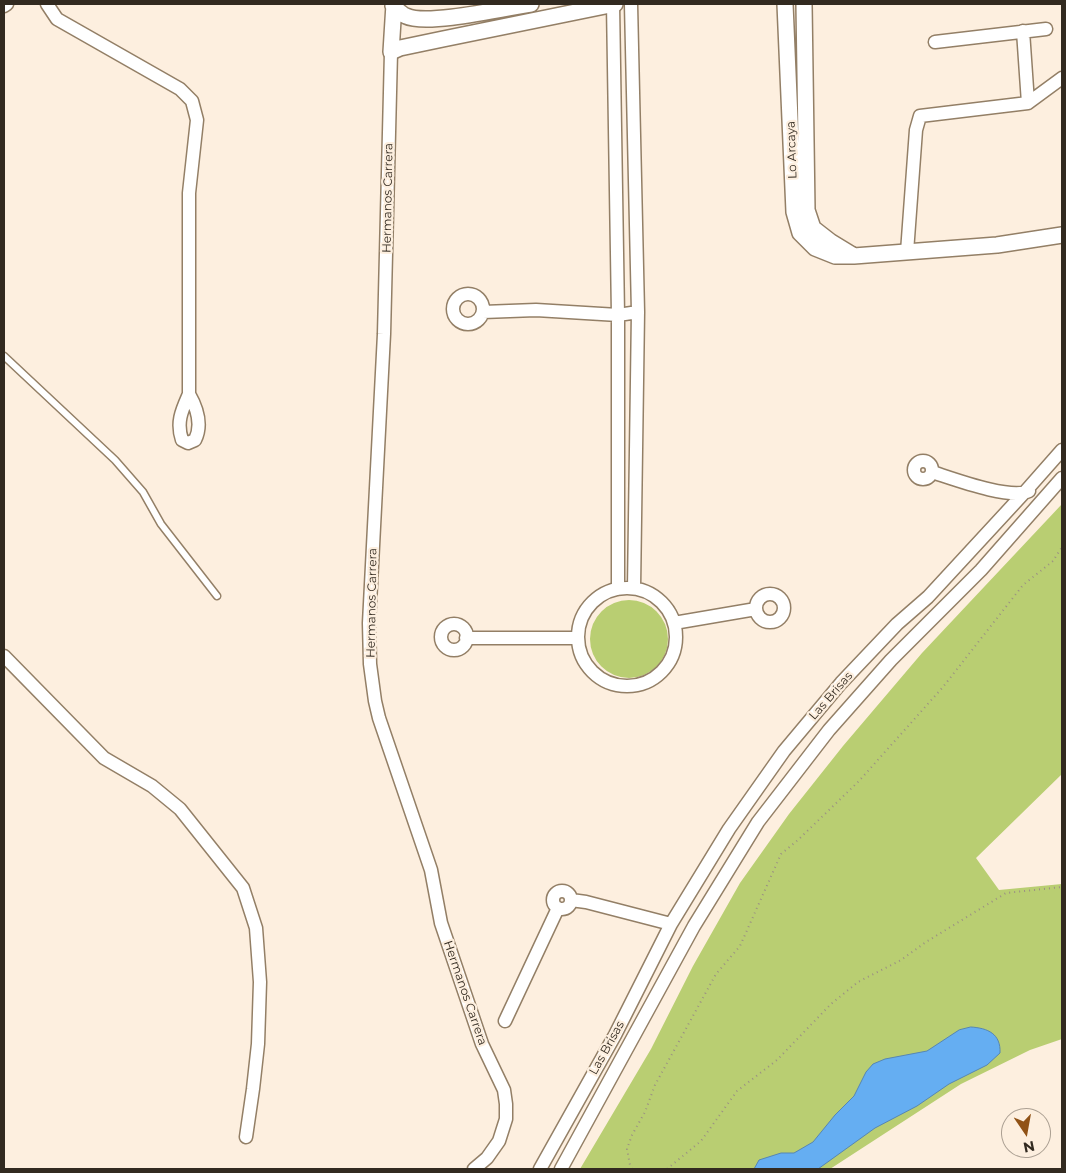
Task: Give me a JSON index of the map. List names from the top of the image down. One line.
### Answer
{"streets":{"street":["Lo Arcaya","Hermanos Carrera","Las Brisas"]},"north":"bottom"}
